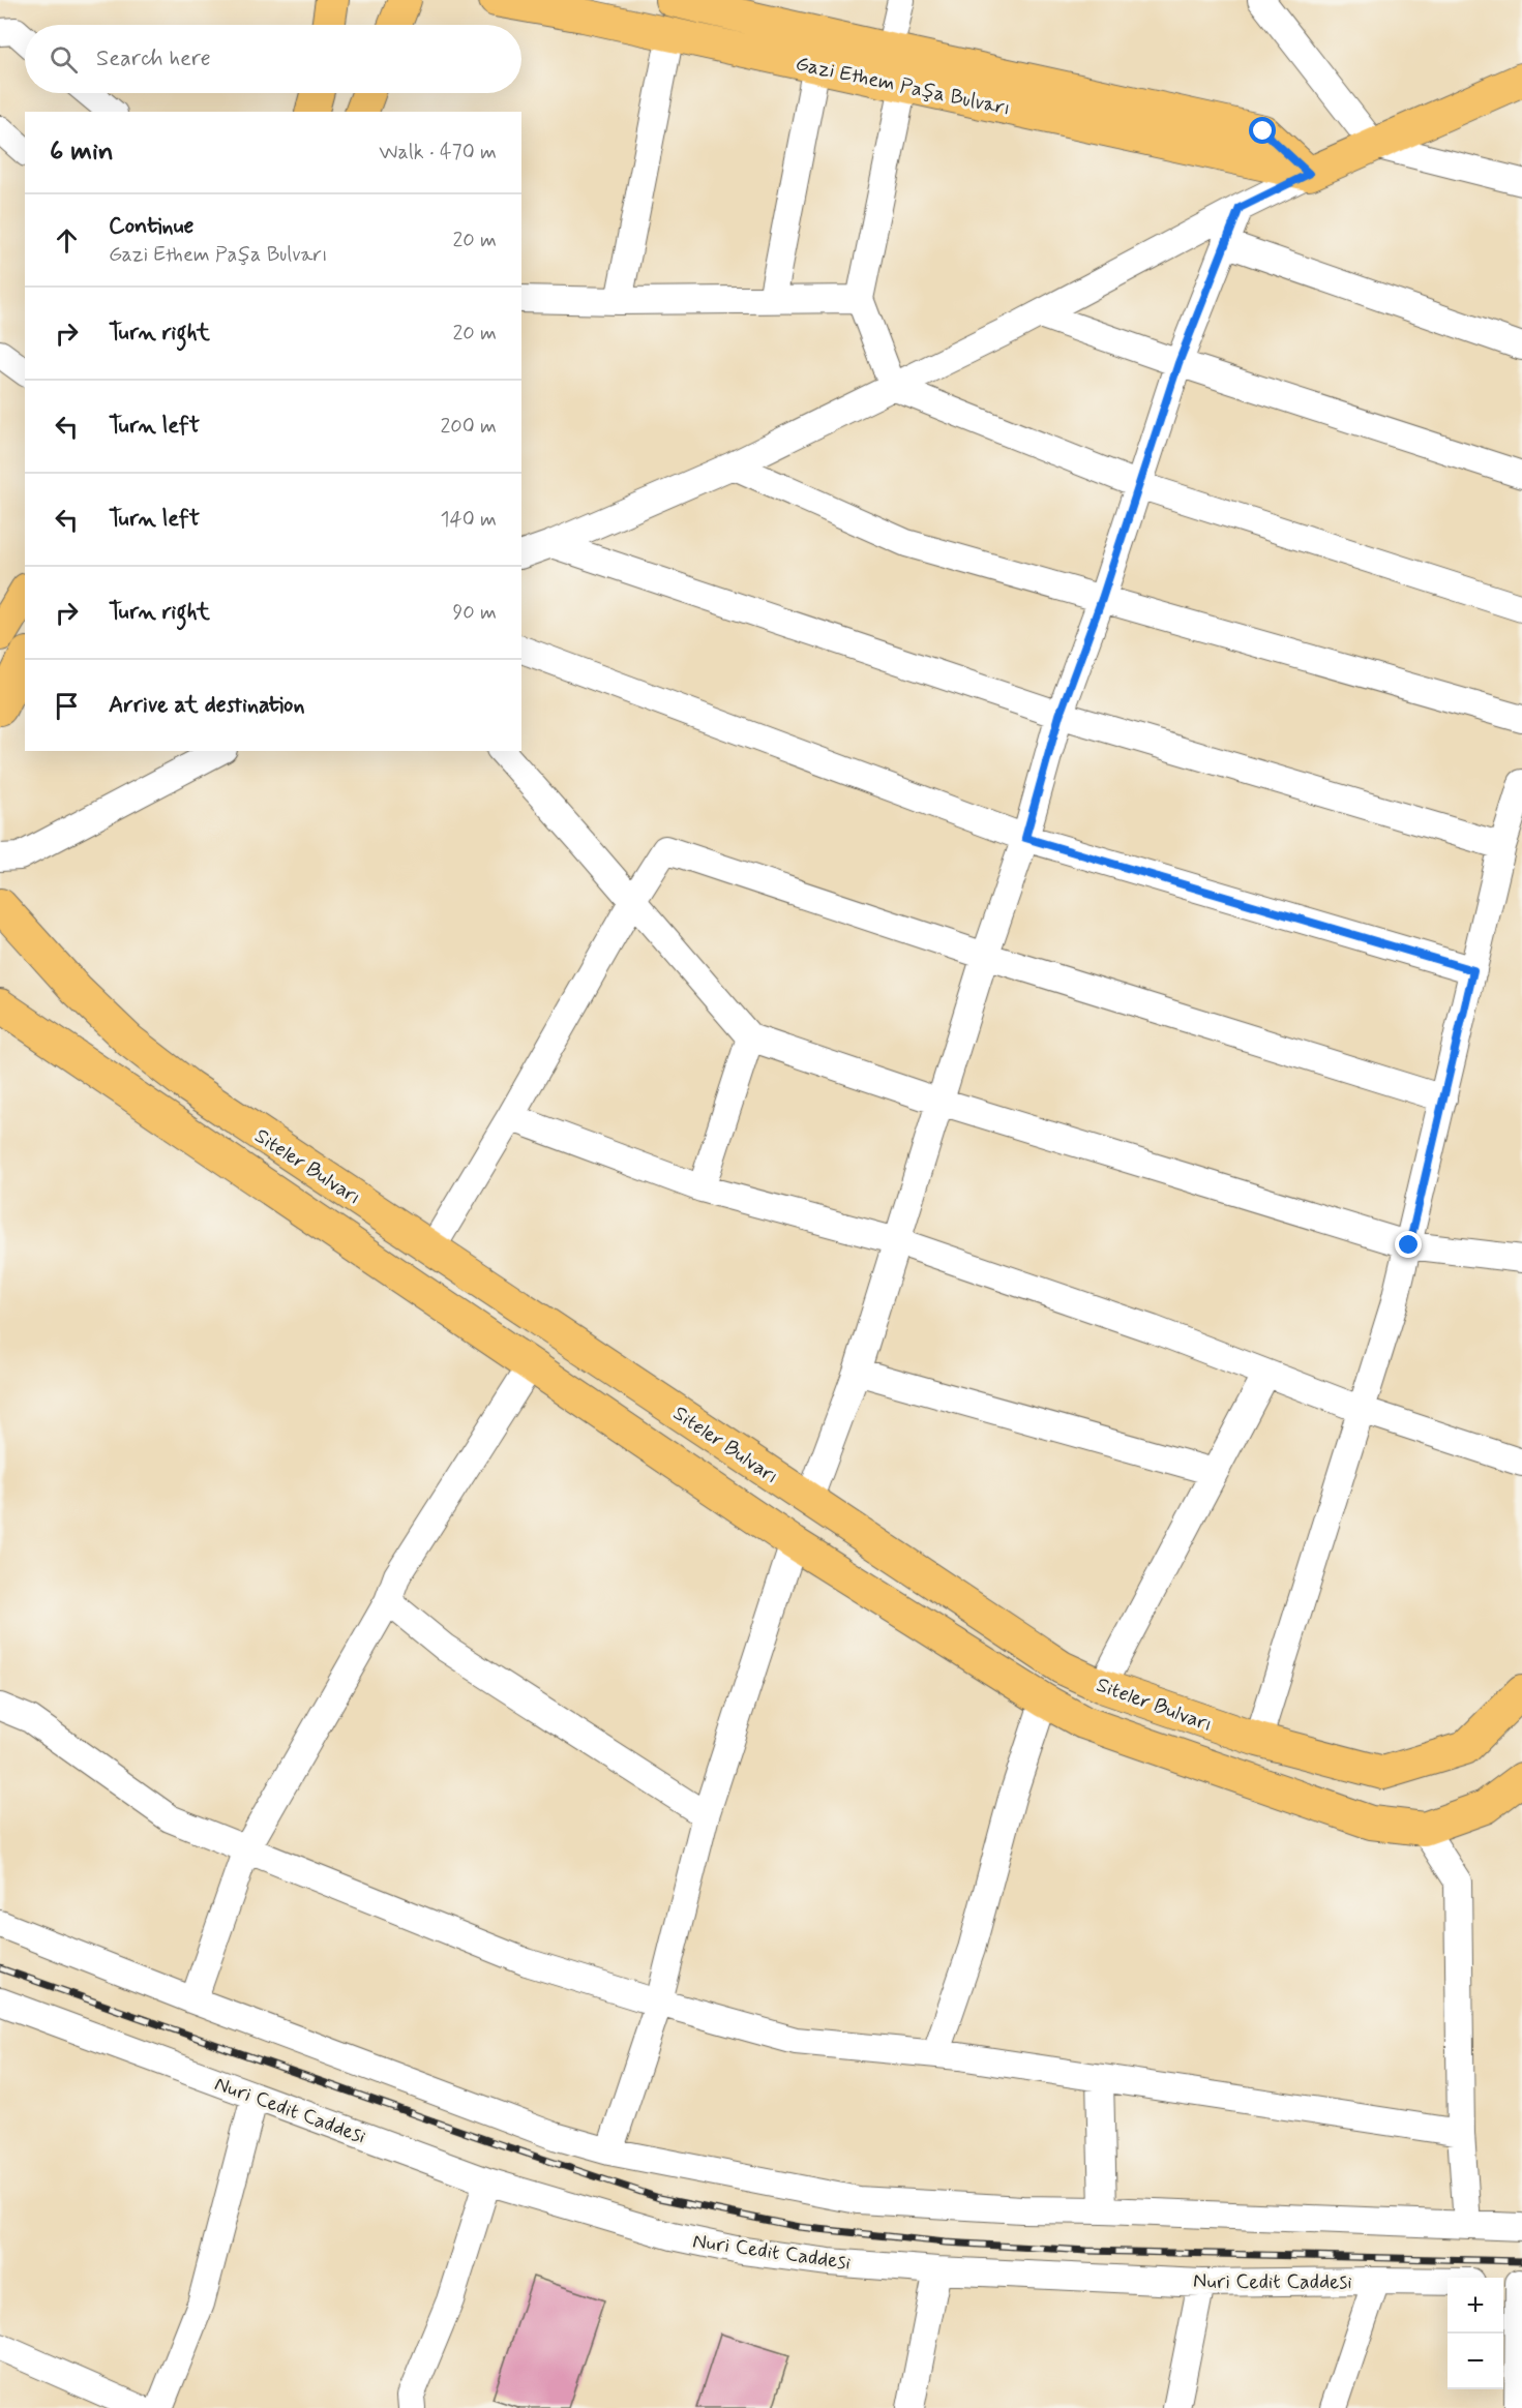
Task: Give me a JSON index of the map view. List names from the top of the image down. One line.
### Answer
{"streets":{"main road":["Gazi Ethem Paşa Bulvarı","Siteler Bulvarı"],"street":["Nuri Cedit Caddesi"]},"page":{"search":"Search here","heading":["6 min","Walk · 470 m"],"list":[["Continue","Gazi Ethem Paşa Bulvarı","20 m"],["Turn right","20 m"],["Turn left","200 m"],["Turn left","140 m"],["Turn right","90 m"],"Arrive at destination"],"map_buttons":["+","−"]}}
